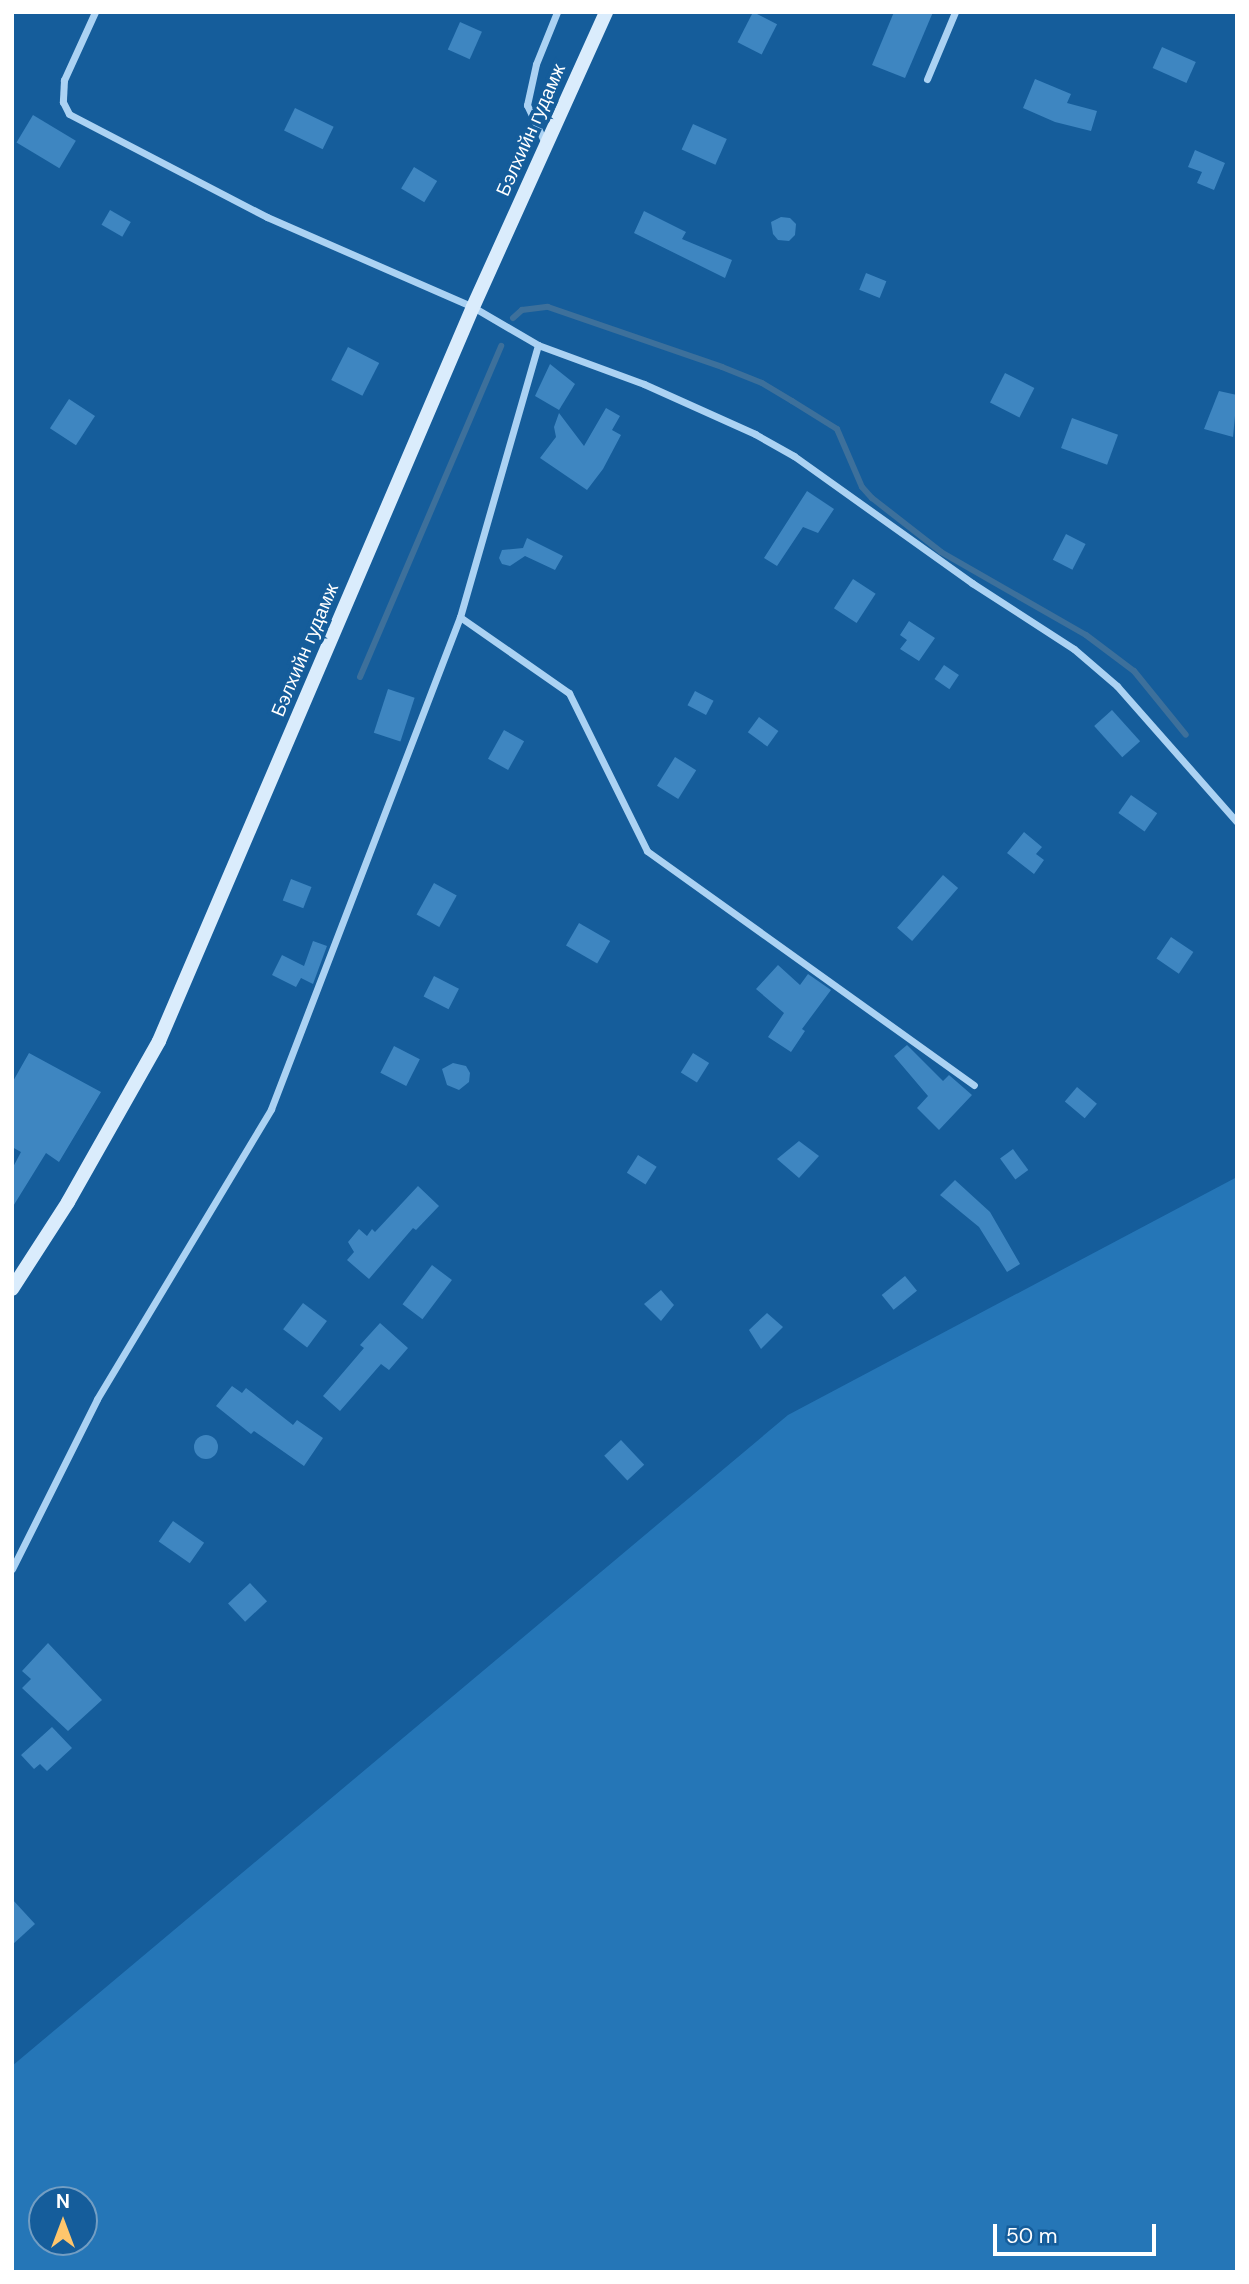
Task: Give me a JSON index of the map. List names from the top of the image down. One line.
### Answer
{"streets":{"main road":["Бэлхийн гудамж"]},"scale_bar":"50 m","north":"top"}
